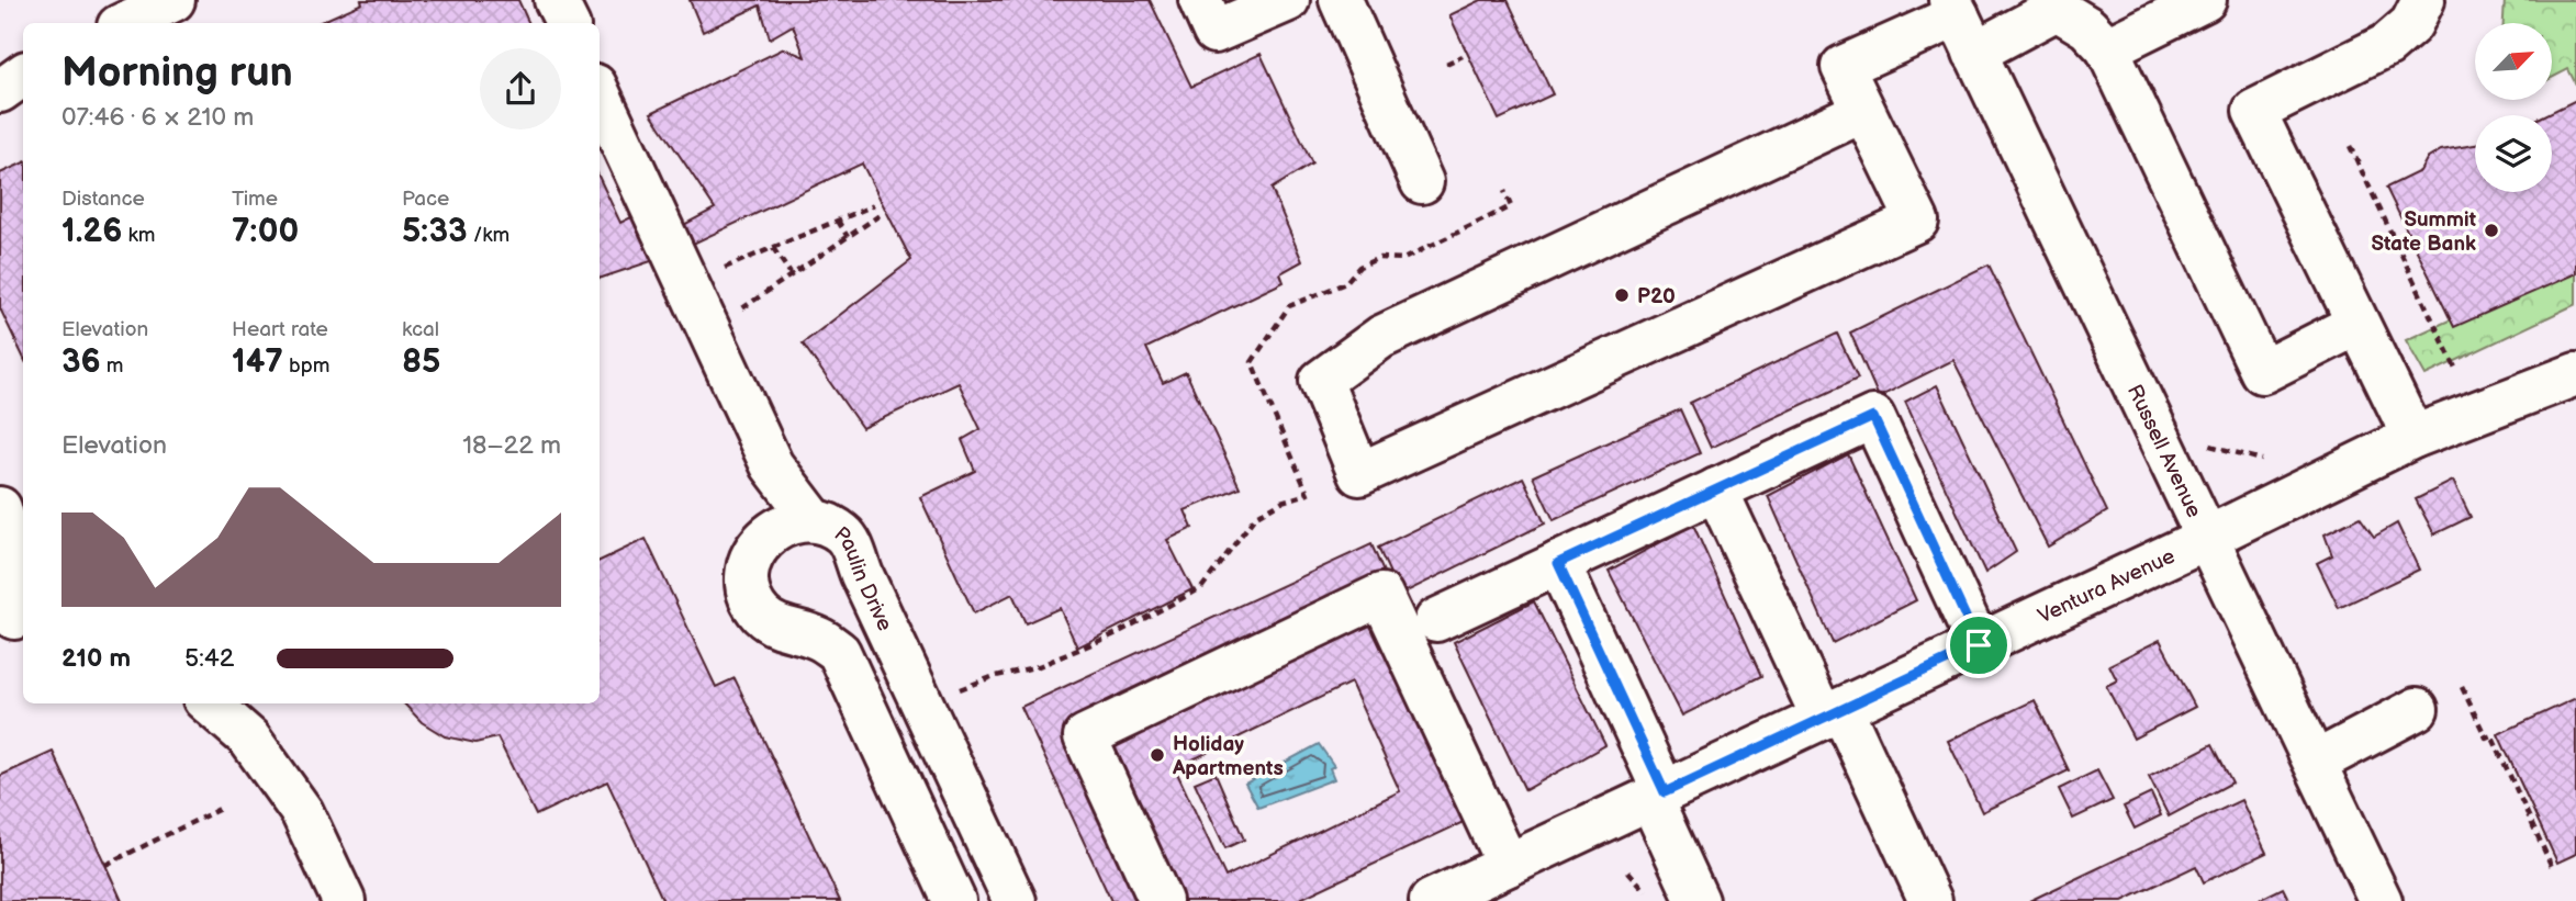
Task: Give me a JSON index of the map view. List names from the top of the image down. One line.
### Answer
{"streets":{"street":["Russell Avenue","Paulin Drive","Ventura Avenue"]},"crossings":[["Russell Avenue","Ventura Avenue"]],"places":["Summit State Bank","P20","Holiday Apartments"],"north":"top right","page":{"heading":["Morning run","07:46 · 6 × 210 m"],"stats":[["Distance","1.26 km"],["Time","7:00"],["Pace","5:33 /km"],["Elevation","36 m"],["Heart rate","147 bpm"],["kcal","85"]],"chart":["Elevation","18–22 m"],"list":[{"name":"210 m","note":"5:42"}]}}
